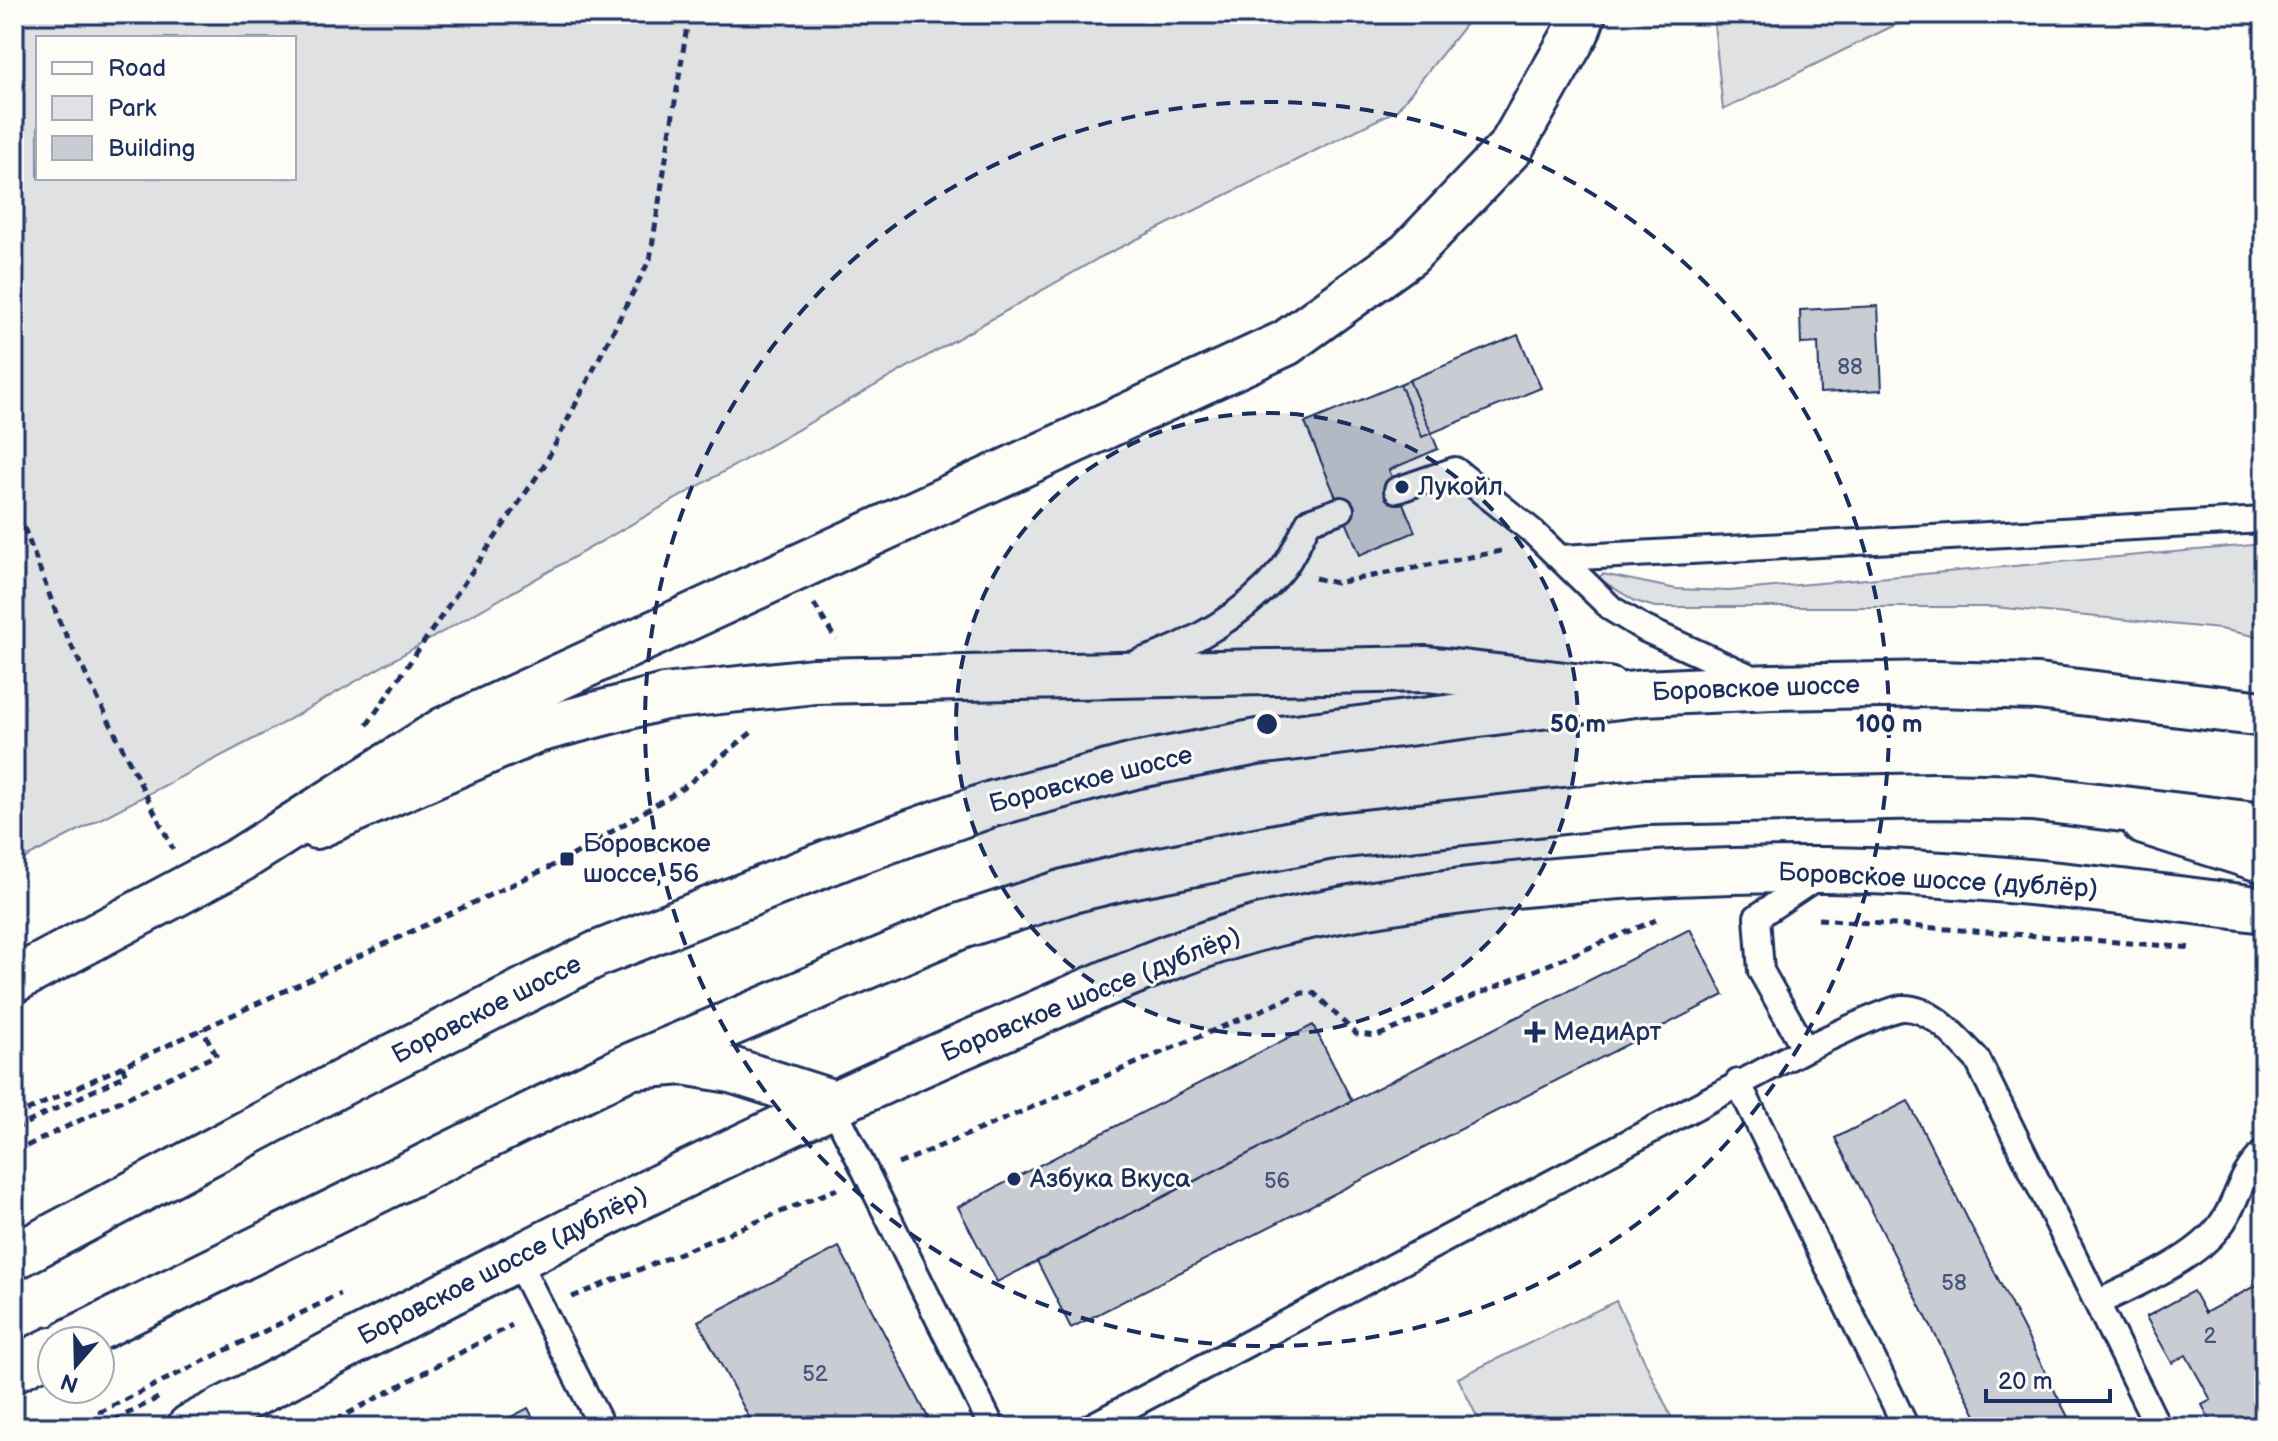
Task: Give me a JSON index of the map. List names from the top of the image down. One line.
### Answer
{"streets":{"main road":["Боровское шоссе","Боровское шоссе (дублёр)"]},"places":{"other":["Лукойл","Азбука Вкуса"],"transit":["Боровское шоссе, 56"],"health":["МедиАрт"]},"house_numbers":["88","56","58","2","52"],"legend":["Road","Park","Building"],"scale_bar":"20 m","north":"bottom","rings":["50 m","100 m"]}
